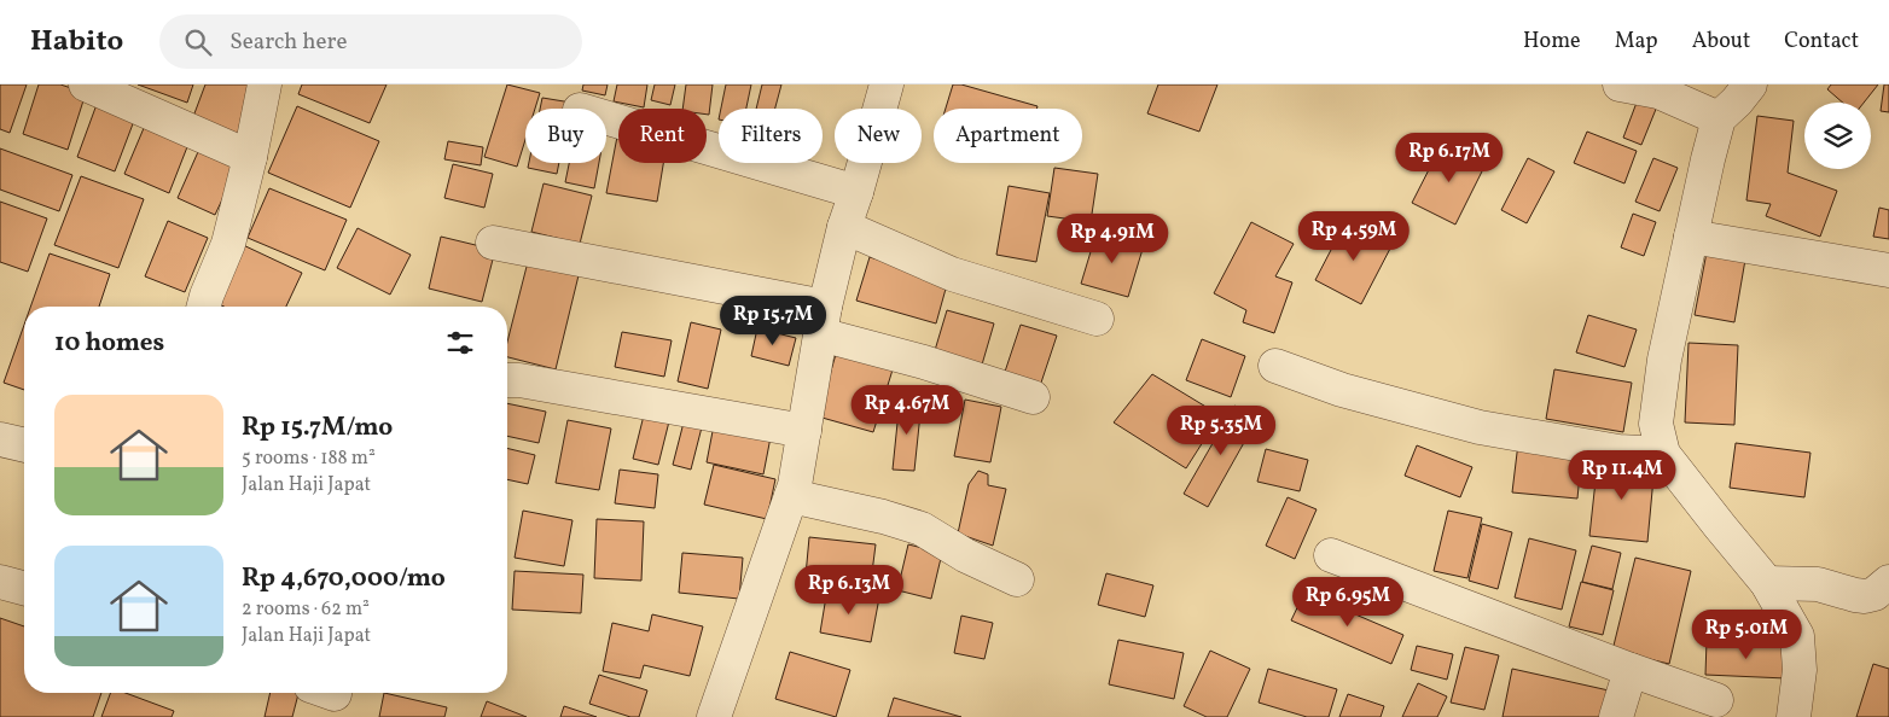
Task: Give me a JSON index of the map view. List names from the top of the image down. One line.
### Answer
{"page":{"header":"Habito","search":"Search here","nav":["Home","Map","About","Contact"],"chip":["Buy","Rent","Filters","New","Apartment"],"price":["Rp 6.17M","Rp 4.59M","Rp 4.91M","Rp 15.7M","Rp 4.67M","Rp 5.35M","Rp 11.4M","Rp 6.13M","Rp 6.95M","Rp 5.01M"],"heading":"10 homes","list":[{"name":"Rp 15.7M/mo","note":"5 rooms · 188 m² · Jalan Haji Japat"},{"name":"Rp 4,670,000/mo","note":"2 rooms · 62 m² · Jalan Haji Japat"}]}}
